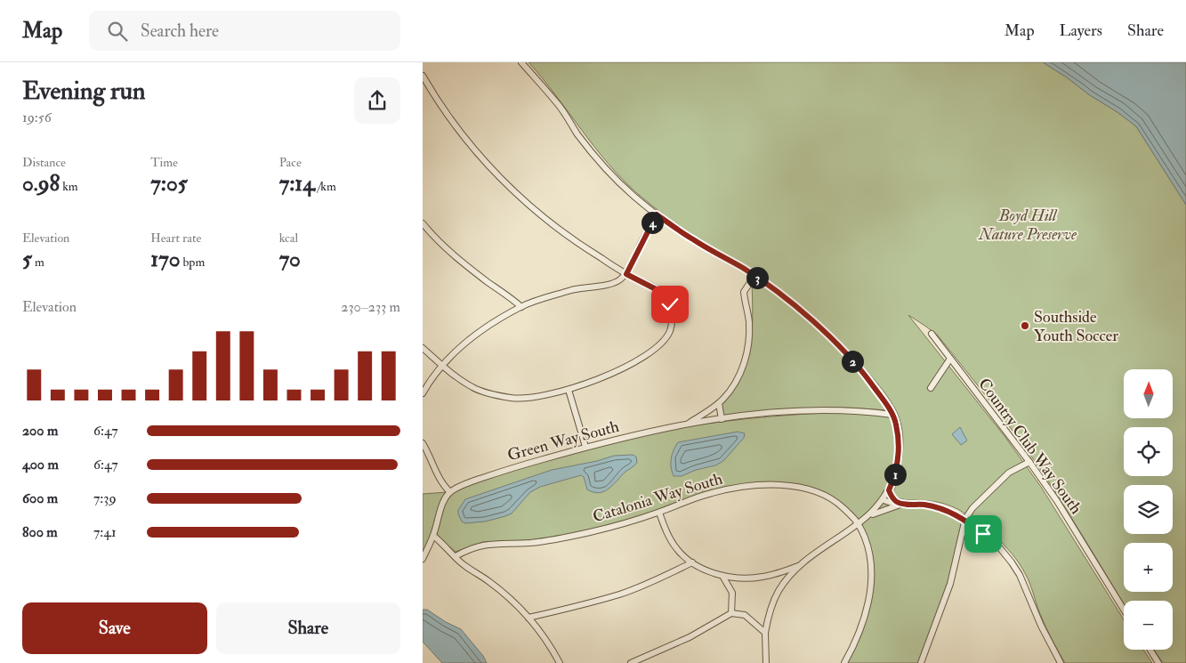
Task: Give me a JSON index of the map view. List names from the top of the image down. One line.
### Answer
{"streets":{"street":["Green Way South","Country Club Way South","Catalonia Way South"]},"parks":["Boyd Hill Nature Preserve"],"places":["Southside Youth Soccer"],"north":"top","page":{"header":"Map","search":"Search here","nav":["Map","Layers","Share"],"heading":["Evening run","19:56"],"stats":[["Distance","0.98 km"],["Time","7:05"],["Pace","7:14 /km"],["Elevation","5 m"],["Heart rate","170 bpm"],["kcal","70"]],"pins":["4","3","2","1"],"chart":["Elevation","230–233 m"],"map_buttons":["+","−"],"list":[{"name":"200 m","note":"6:47"},{"name":"400 m","note":"6:47"},{"name":"600 m","note":"7:39"},{"name":"800 m","note":"7:41"}],"buttons":["Save","Share"]}}
